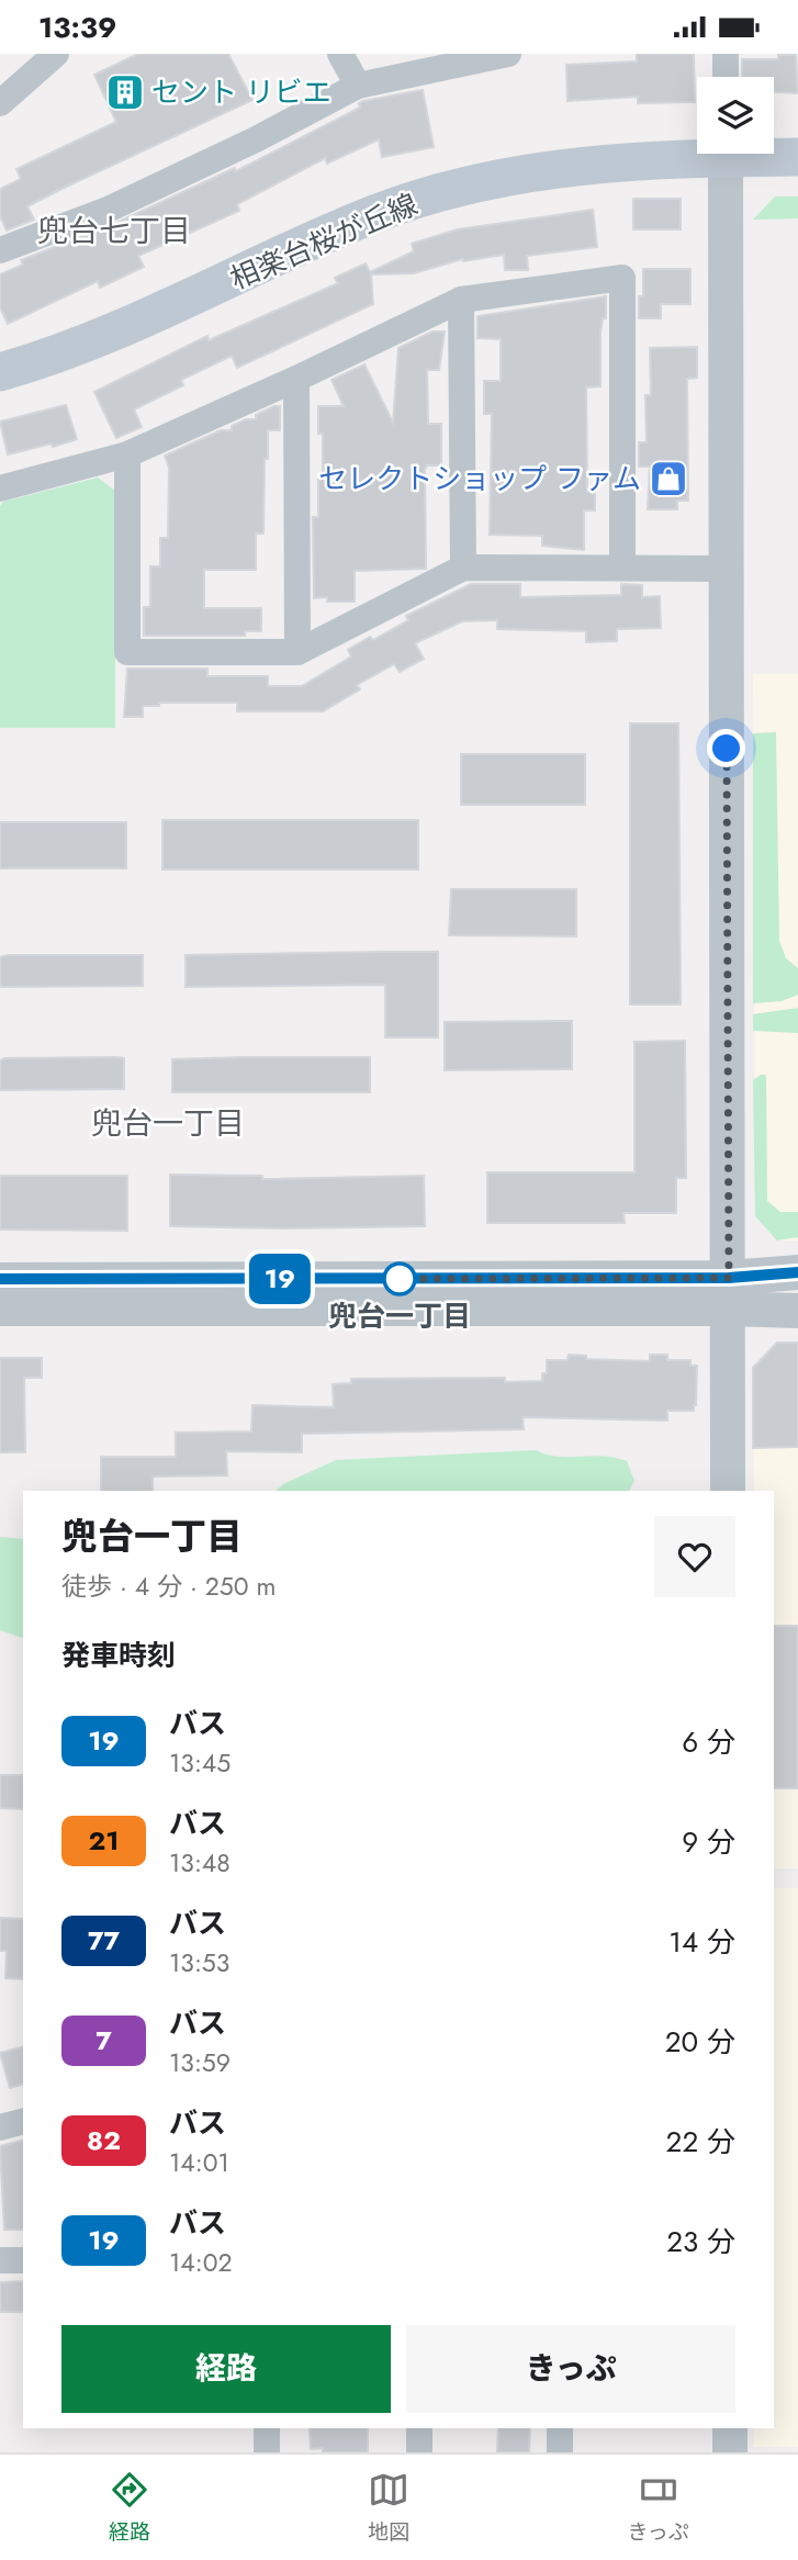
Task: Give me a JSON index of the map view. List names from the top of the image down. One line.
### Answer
{"streets":{"main road":["相楽台桜が丘線"]},"districts":["兜台七丁目","兜台一丁目"],"places":{"building":["セント リビエ"],"shop":["セレクトショップ ファム"],"other":["兜台一丁目"]},"lines":["bus line 19"],"page":{"status":"13:39","on_map":"19","heading":[["兜台一丁目","徒歩 · 4 分 · 250 m"],"発車時刻"],"list":[{"mark":"19","name":"バス","note":"13:45","value":"6 分"},{"mark":"21","name":"バス","note":"13:48","value":"9 分"},{"mark":"77","name":"バス","note":"13:53","value":"14 分"},{"mark":"7","name":"バス","note":"13:59","value":"20 分"},{"mark":"82","name":"バス","note":"14:01","value":"22 分"},{"mark":"19","name":"バス","note":"14:02","value":"23 分"}],"buttons":["経路","きっぷ"],"tabs":["経路","地図","きっぷ"]}}
